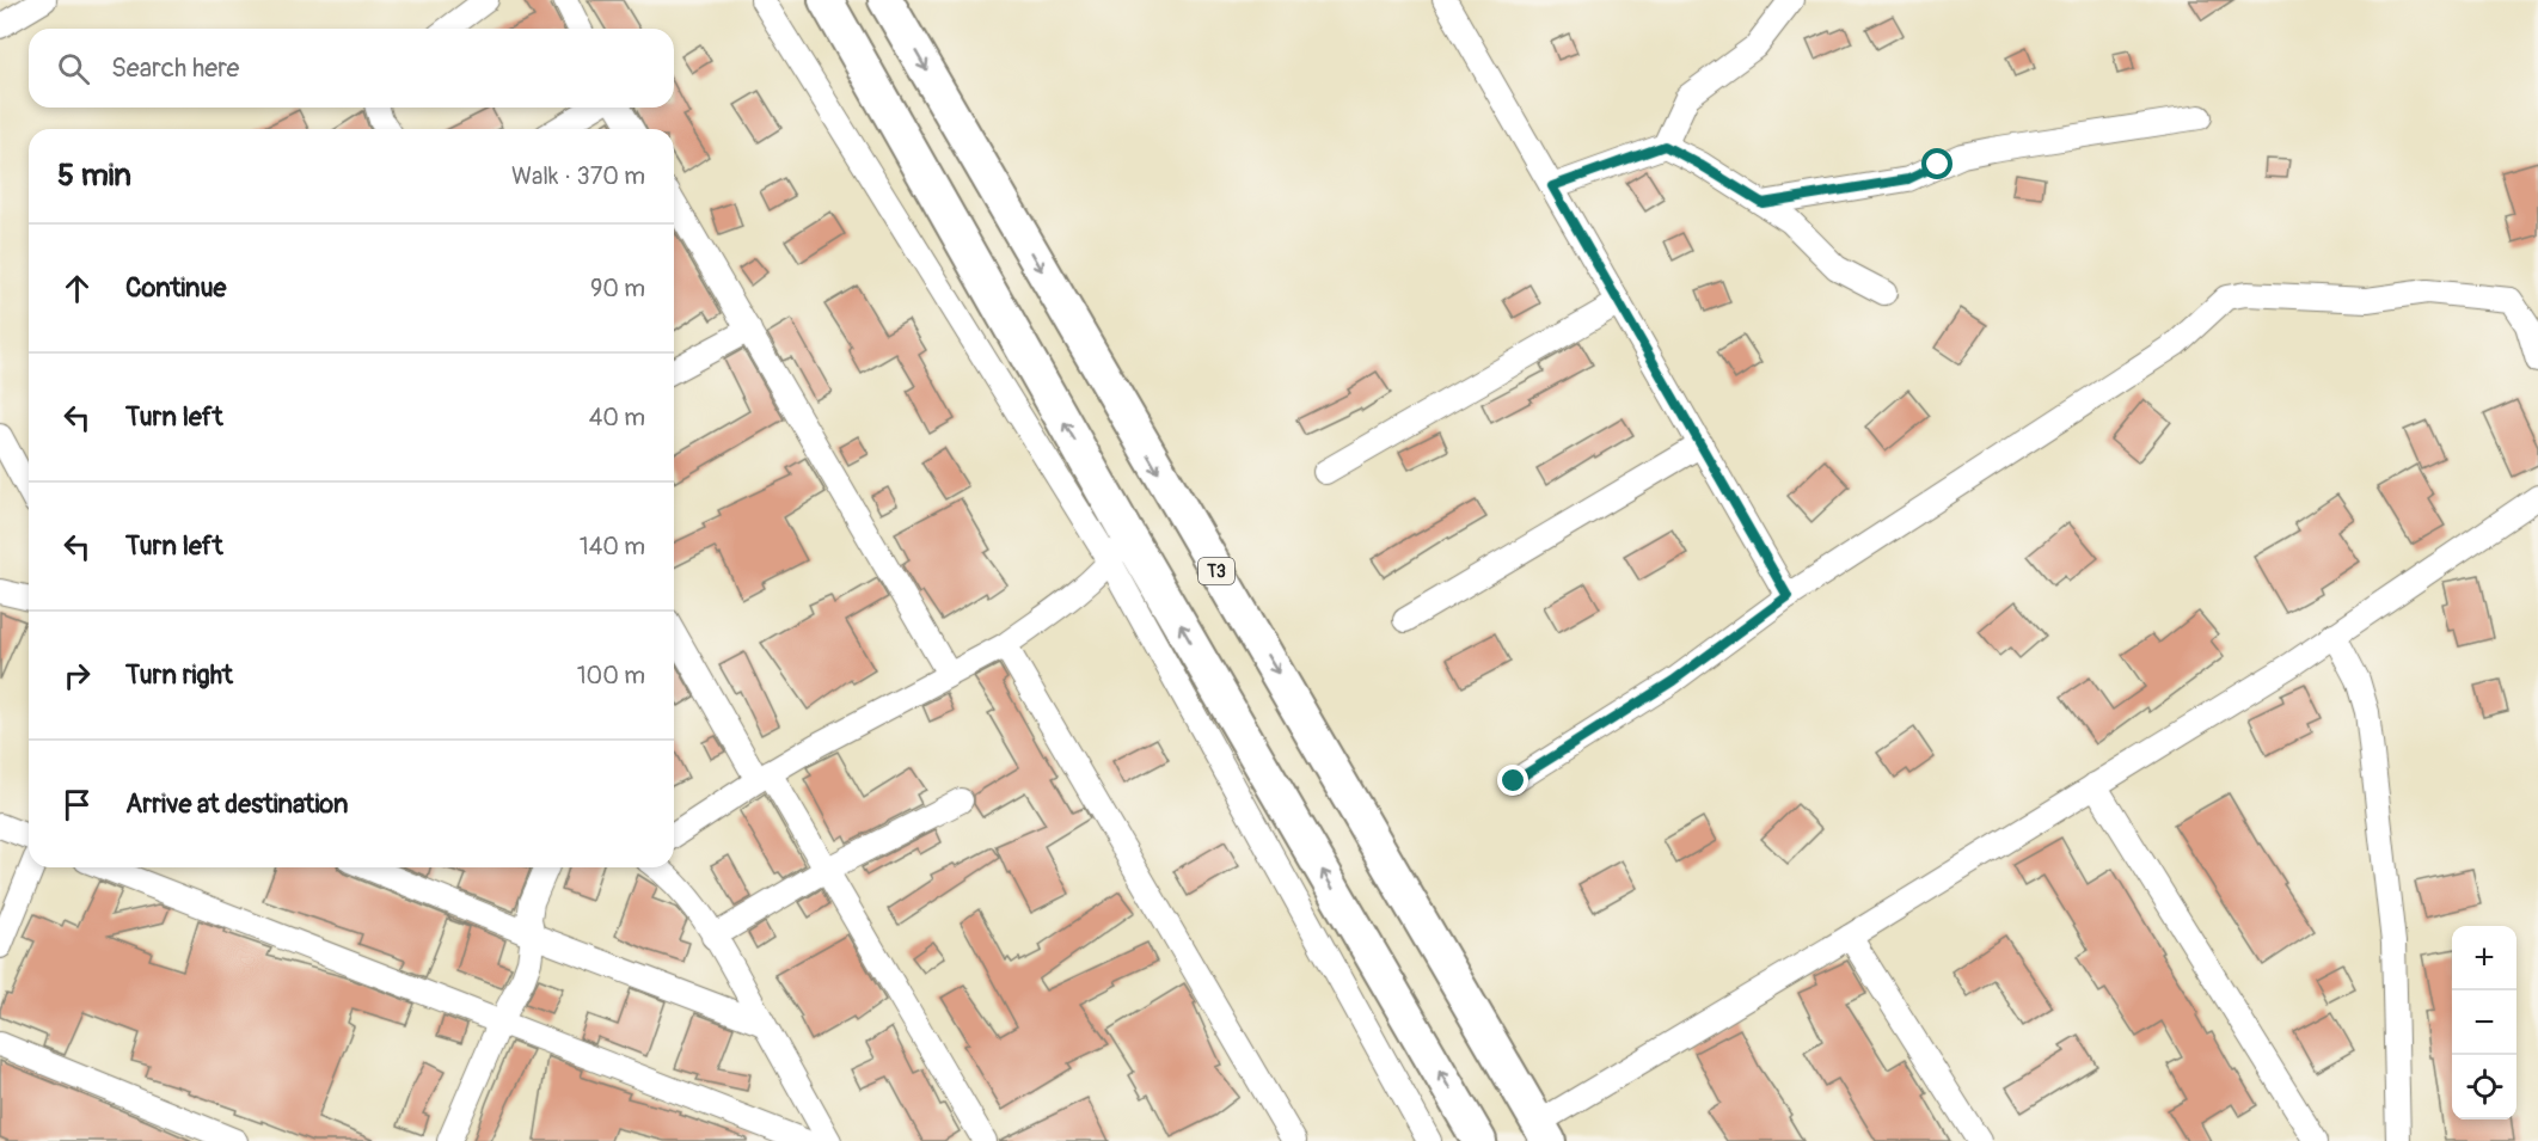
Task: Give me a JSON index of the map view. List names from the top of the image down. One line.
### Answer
{"streets":{"highway":["T3"]},"page":{"search":"Search here","heading":["5 min","Walk · 370 m"],"list":[["Continue","90 m"],["Turn left","40 m"],["Turn left","140 m"],["Turn right","100 m"],"Arrive at destination"],"map_buttons":["+","−"]}}
